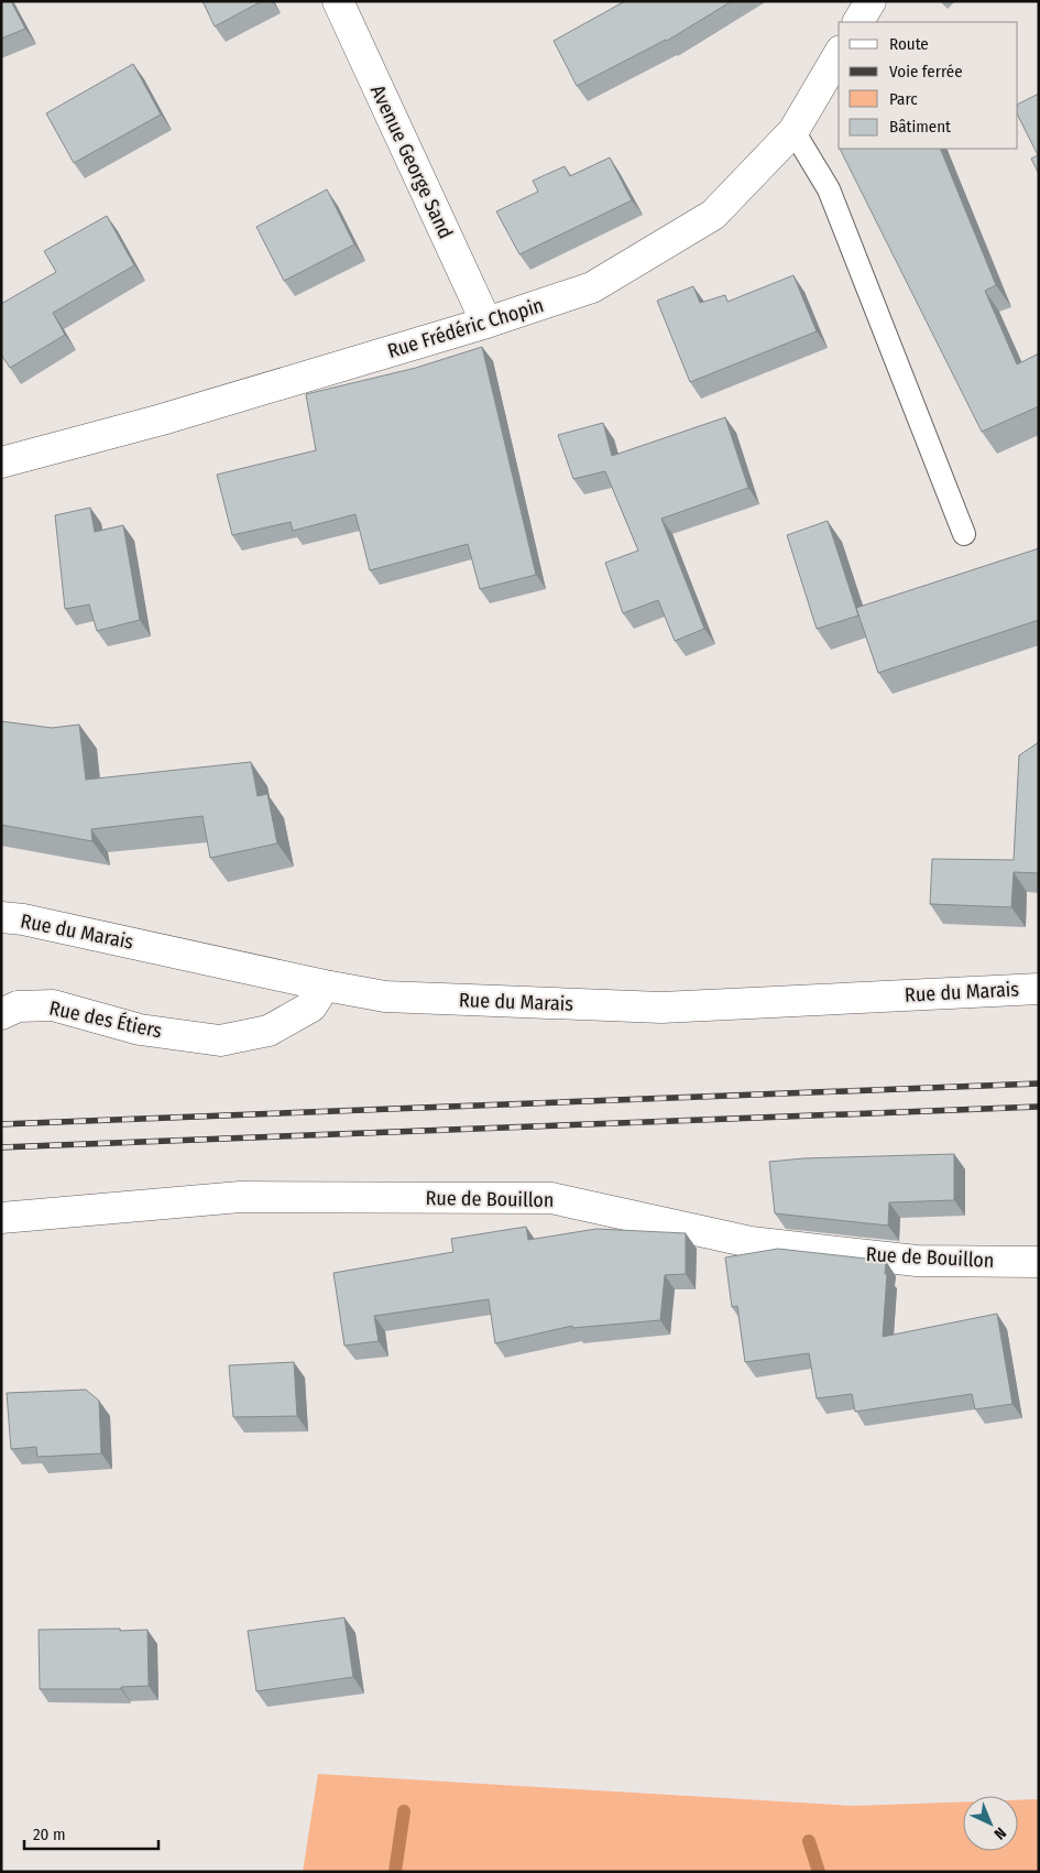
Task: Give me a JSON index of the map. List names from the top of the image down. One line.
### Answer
{"streets":{"street":["Avenue George Sand","Rue Frédéric Chopin","Rue du Marais","Rue des Étiers","Rue de Bouillon"]},"crossings":[["Avenue George Sand","Rue Frédéric Chopin"],["Rue du Marais","Rue des Étiers"]],"legend":["Route","Voie ferrée","Parc","Bâtiment"],"scale_bar":"20 m","north":"bottom right"}
